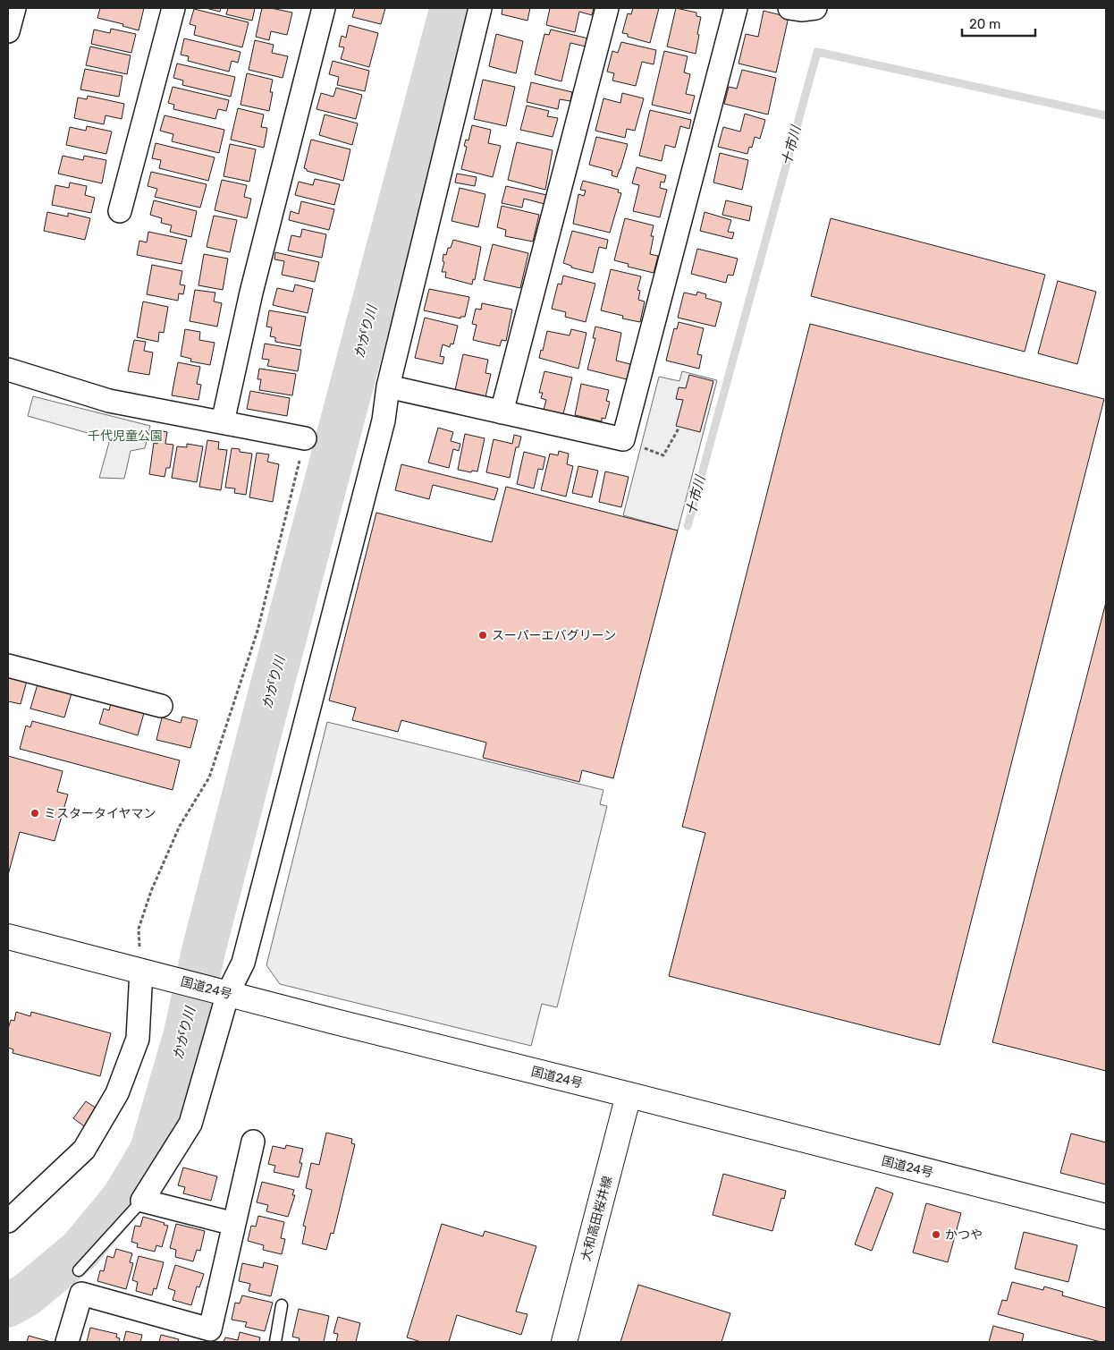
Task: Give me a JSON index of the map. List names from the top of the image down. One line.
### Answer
{"streets":{"main road":["国道24号","大和高田桜井線"]},"crossings":[["国道24号","大和高田桜井線"]],"water":["十市川","かがり川"],"parks":["千代児童公園"],"places":["スーパーエバグリーン","ミスタータイヤマン","かつや"],"scale_bar":"20 m"}
